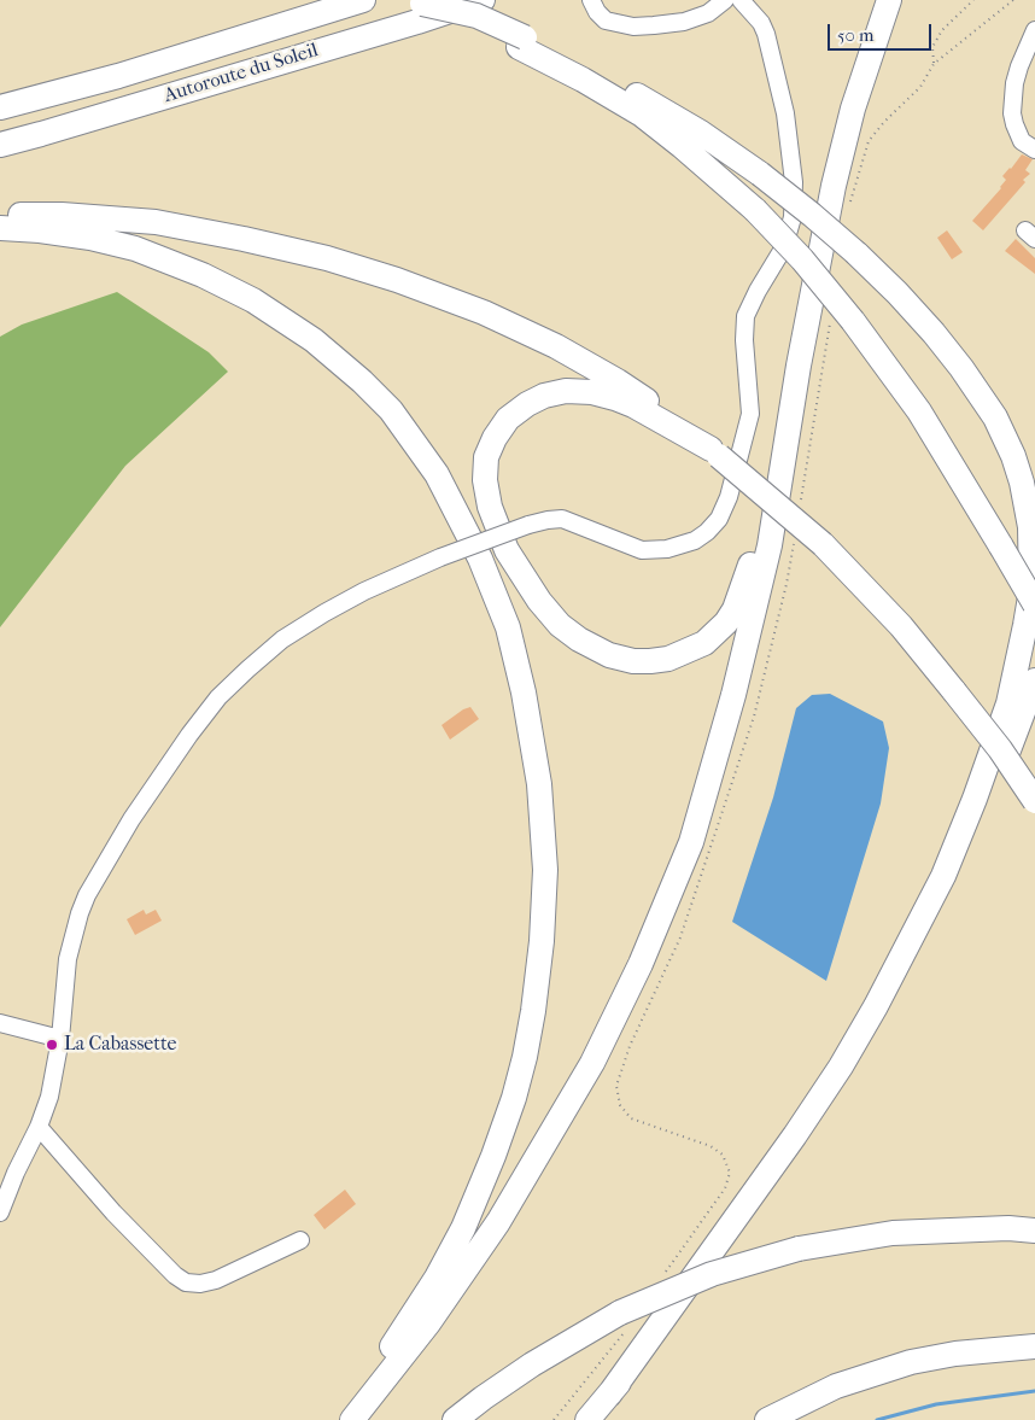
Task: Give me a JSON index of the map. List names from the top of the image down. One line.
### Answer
{"streets":{"highway":["Autoroute du Soleil"]},"places":["La Cabassette"],"scale_bar":"50 m"}
